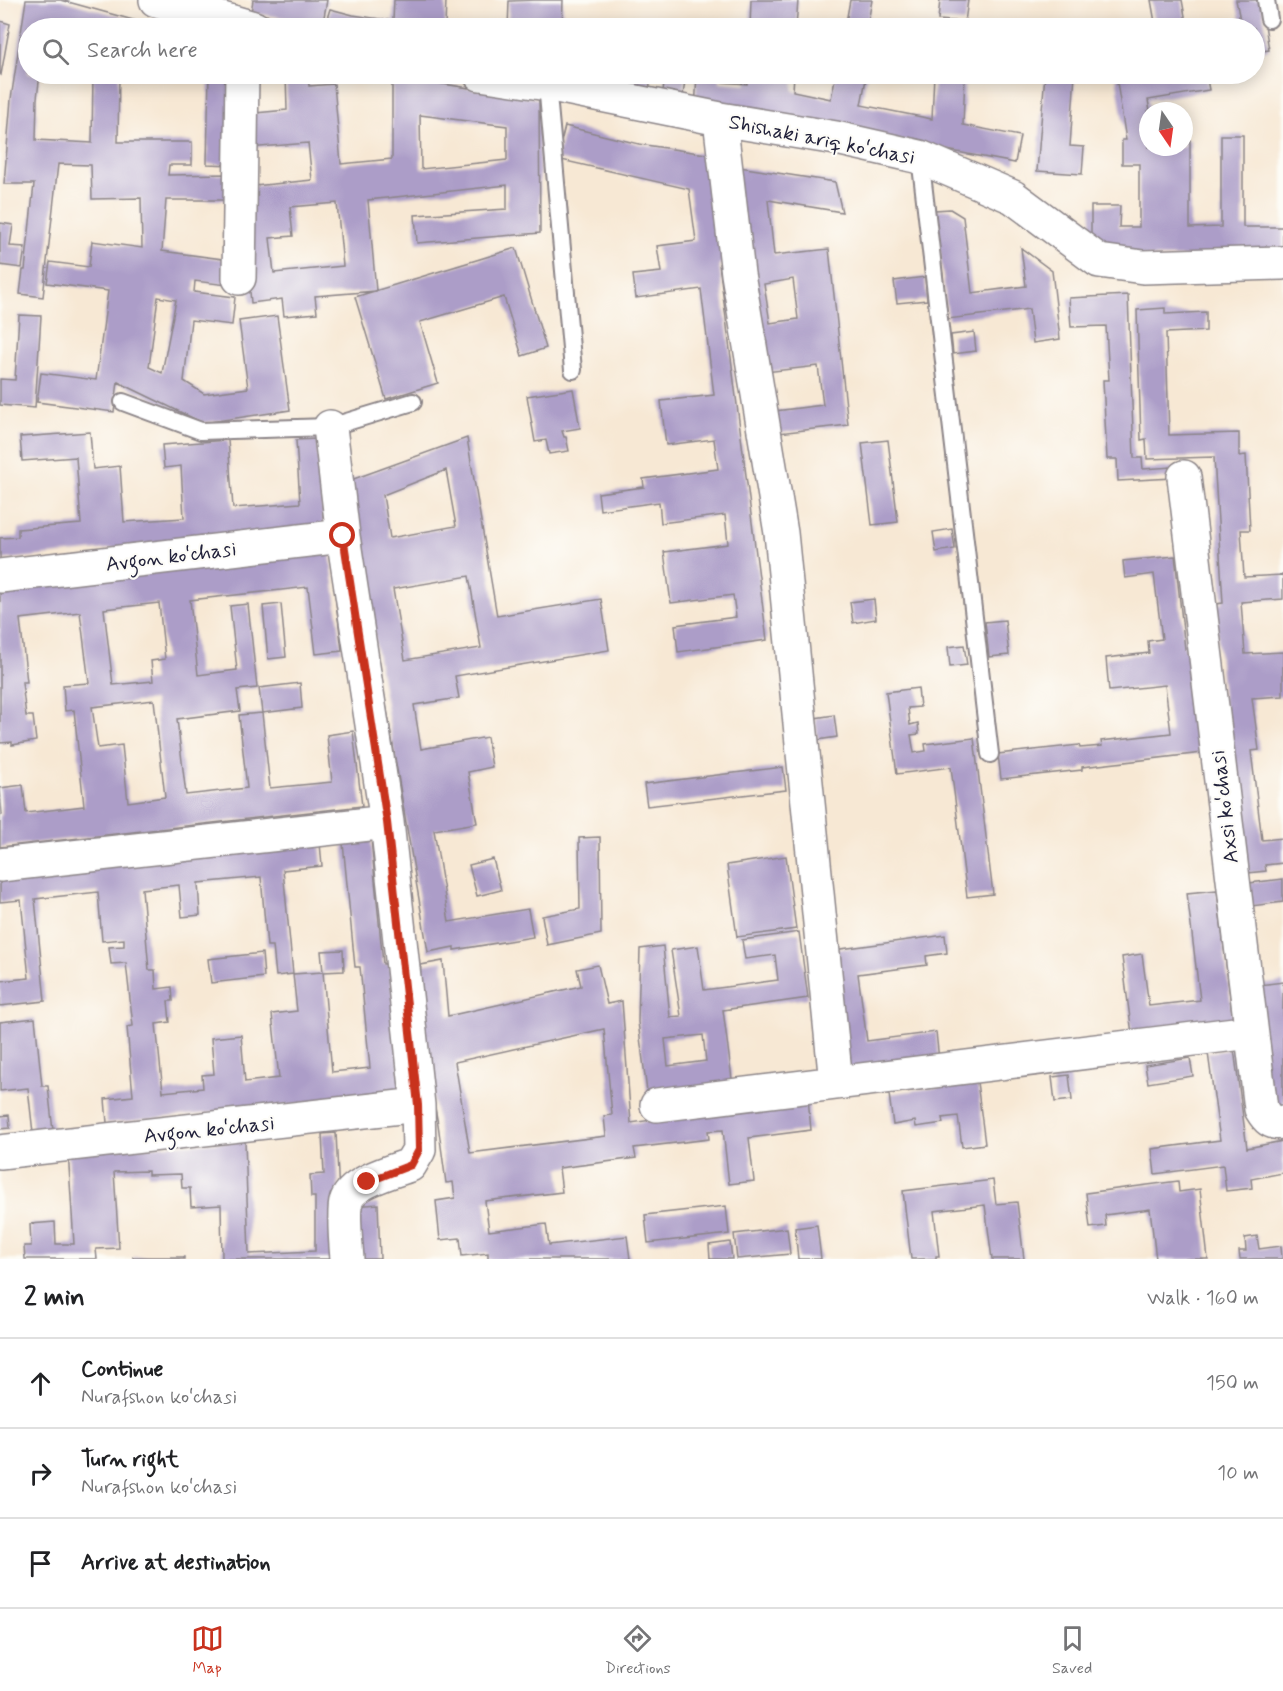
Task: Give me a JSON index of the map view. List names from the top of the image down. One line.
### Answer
{"streets":{"street":["Shishaki ariq koʻchasi","Avgon koʻchasi","Axsi koʻchasi"]},"north":"bottom","page":{"search":"Search here","heading":["2 min","Walk · 160 m"],"list":[["Continue","Nurafshon koʻchasi","150 m"],["Turn right","Nurafshon koʻchasi","10 m"],"Arrive at destination"],"nav":["Map","Directions","Saved"]}}
